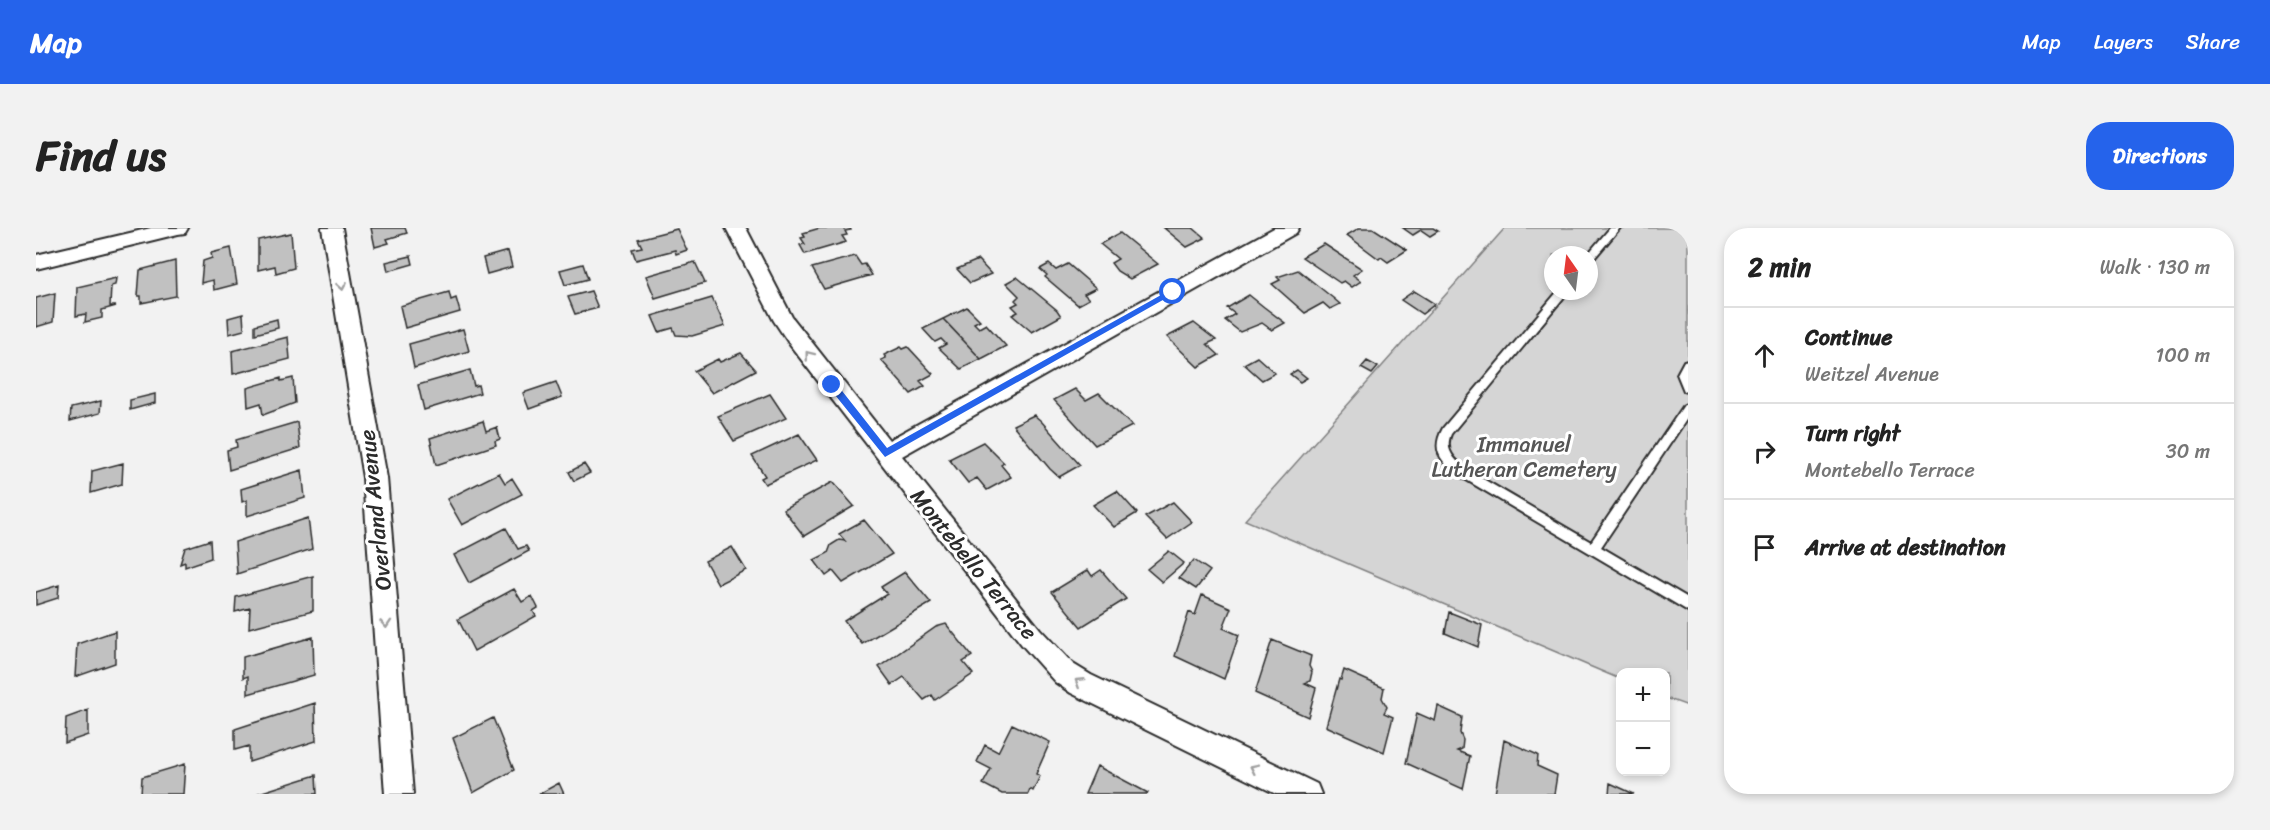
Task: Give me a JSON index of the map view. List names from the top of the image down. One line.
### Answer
{"streets":{"street":["Overland Avenue","Montebello Terrace"]},"one_way":["Overland Avenue","Montebello Terrace"],"parks":["Immanuel Lutheran Cemetery"],"north":"top","page":{"header":"Map","nav":["Map","Layers","Share"],"title":"Find us","buttons":"Directions","heading":["2 min","Walk · 130 m"],"list":[["Continue","Weitzel Avenue","100 m"],["Turn right","Montebello Terrace","30 m"],"Arrive at destination"],"map_buttons":["+","−"]}}
